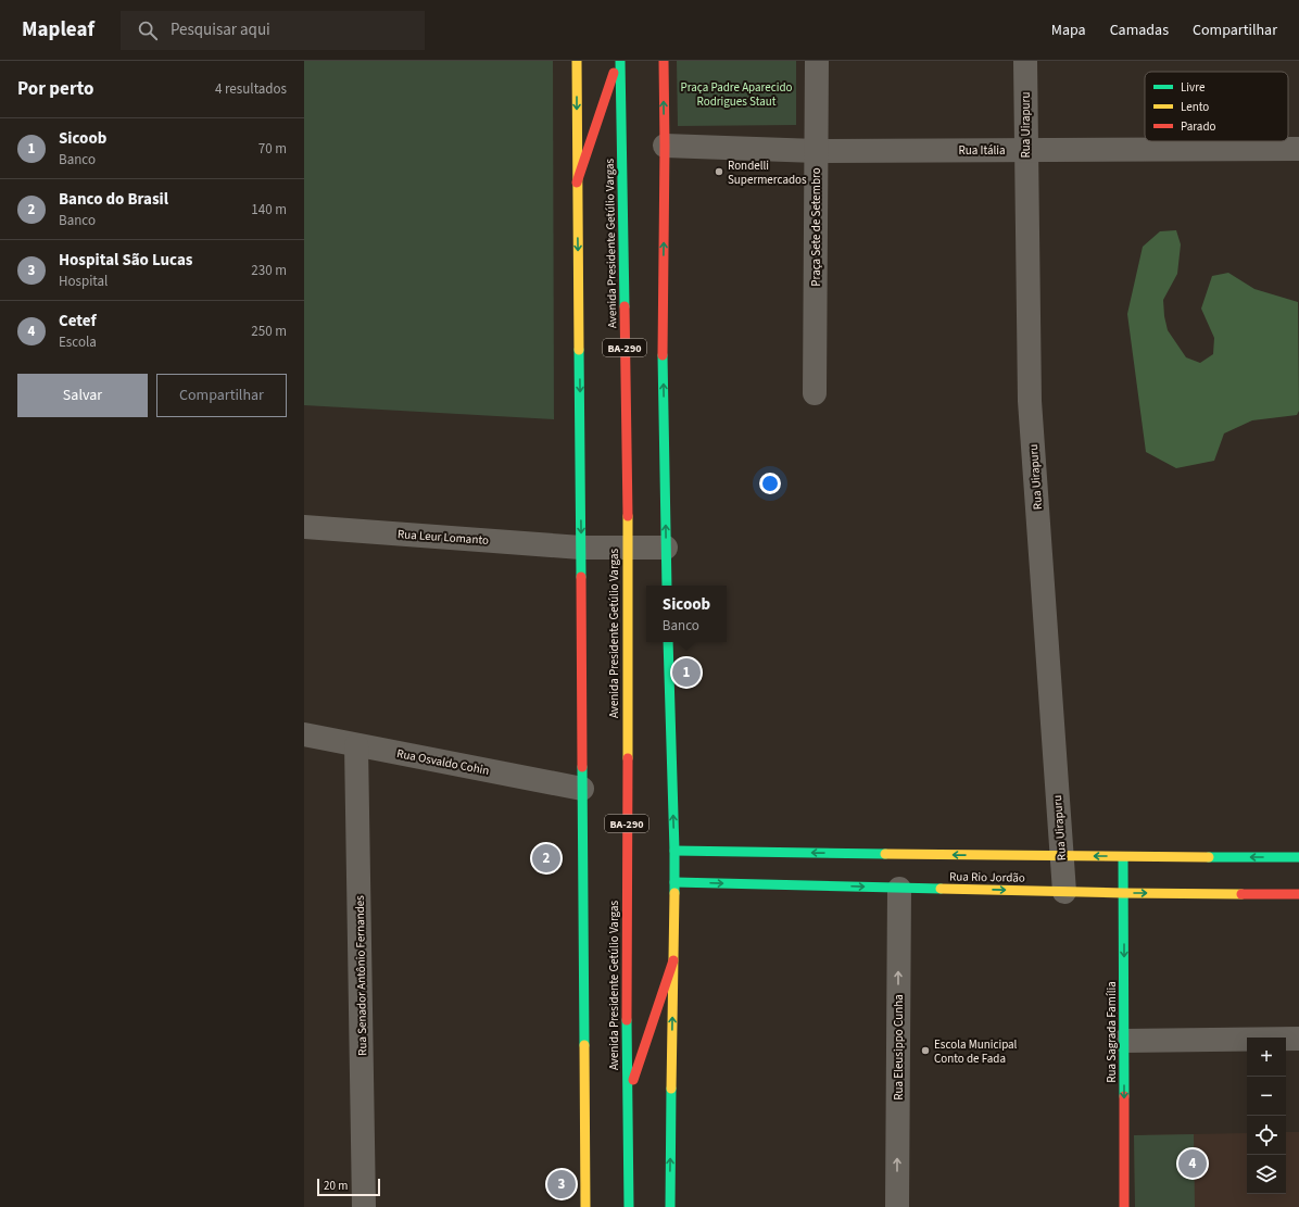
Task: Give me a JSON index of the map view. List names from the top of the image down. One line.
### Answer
{"streets":{"street":["Rua Uirapuru","Rua Itália","Praça Sete de Setembro","Avenida Presidente Getúlio Vargas","BA-290","Rua Leur Lomanto","Rua Osvaldo Cohin","Rua Rio Jordão","Rua Senador Antônio Fernandes","Rua Sagrada Família","Rua Eleusippo Cunha"]},"crossings":[["Rua Uirapuru","Rua Itália"],["Rua Uirapuru","Rua Rio Jordão"],["Rua Itália","Praça Sete de Setembro"],["Avenida Presidente Getúlio Vargas","Rua Leur Lomanto"],["Rua Osvaldo Cohin","Rua Senador Antônio Fernandes"],["Rua Rio Jordão","Rua Sagrada Família"],["Rua Rio Jordão","Rua Eleusippo Cunha"]],"one_way":["Rua Sagrada Família","Rua Eleusippo Cunha"],"parks":["Praça Padre Aparecido Rodrigues Staut"],"places":["Rondelli Supermercados","Escola Municipal Conto de Fada"],"legend":["Livre","Lento","Parado"],"scale_bar":"20 m","page":{"header":"Mapleaf","search":"Pesquisar aqui","nav":["Mapa","Camadas","Compartilhar"],"heading":["Por perto","4 resultados"],"list":[{"mark":"1","name":"Sicoob","note":"Banco","value":"70 m"},{"mark":"2","name":"Banco do Brasil","note":"Banco","value":"140 m"},{"mark":"3","name":"Hospital São Lucas","note":"Hospital","value":"230 m"},{"mark":"4","name":"Cetef","note":"Escola","value":"250 m"}],"buttons":["Salvar","Compartilhar"],"popup":["Sicoob","Banco"],"pins":["1","2","4","3"],"map_buttons":["+","−"],"scale":"20 m"}}
